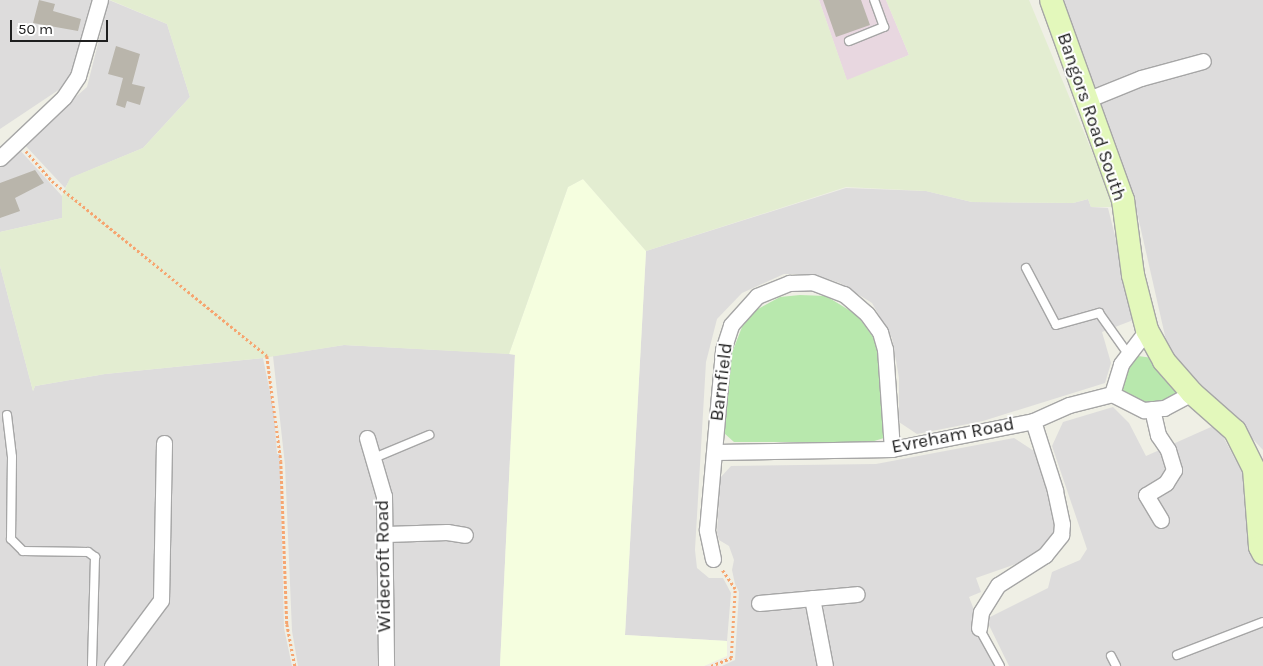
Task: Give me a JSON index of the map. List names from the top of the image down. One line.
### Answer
{"streets":{"street":["Bangors Road South","Barnfield","Evreham Road","Widecroft Road"]},"crossings":[["Barnfield","Evreham Road"]],"scale_bar":"50 m"}
